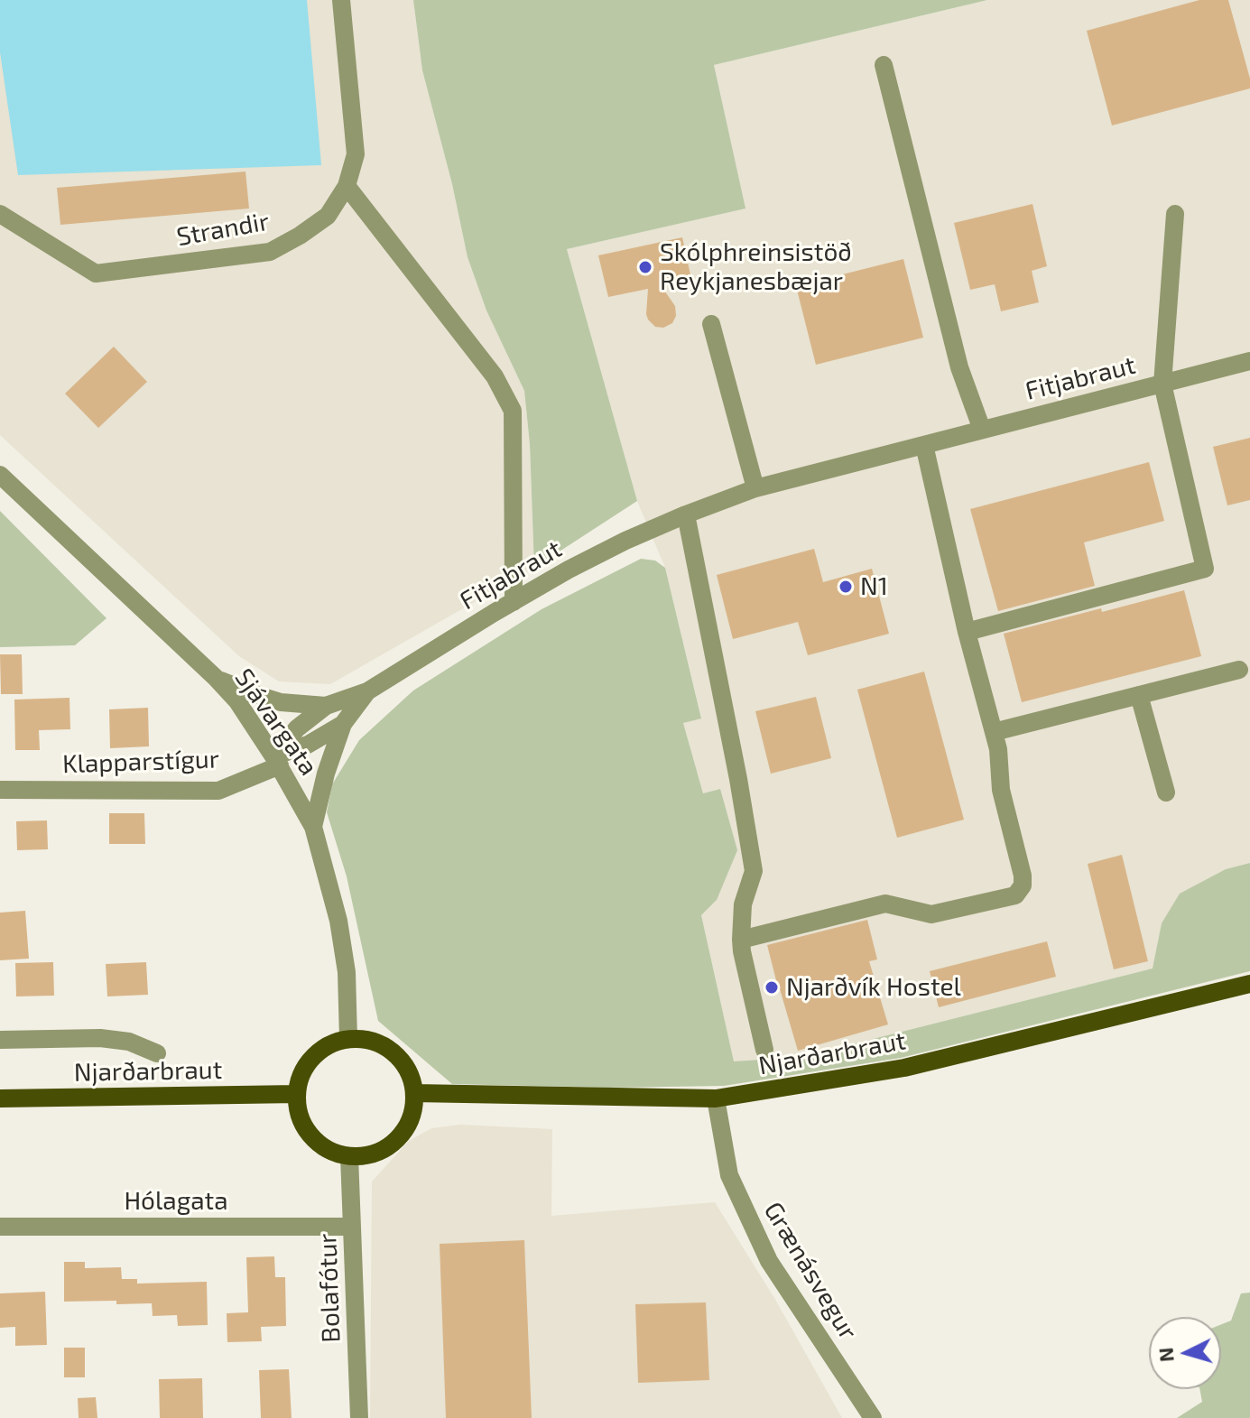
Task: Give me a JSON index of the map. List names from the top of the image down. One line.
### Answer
{"streets":{"main road":["Njarðarbraut"],"street":["Strandir","Fitjabraut","Sjávargata","Klapparstígur","Hólagata","Grænásvegur","Bolafótur"]},"crossings":[["Fitjabraut","Sjávargata"],["Fitjabraut","Klapparstígur"],["Sjávargata","Klapparstígur"],["Sjávargata","Njarðarbraut"],["Sjávargata","Bolafótur"],["Njarðarbraut","Grænásvegur"],["Njarðarbraut","Bolafótur"],["Hólagata","Bolafótur"]],"places":["Skólphreinsistöð Reykjanesbæjar","N1","Njarðvík Hostel"],"north":"left"}
